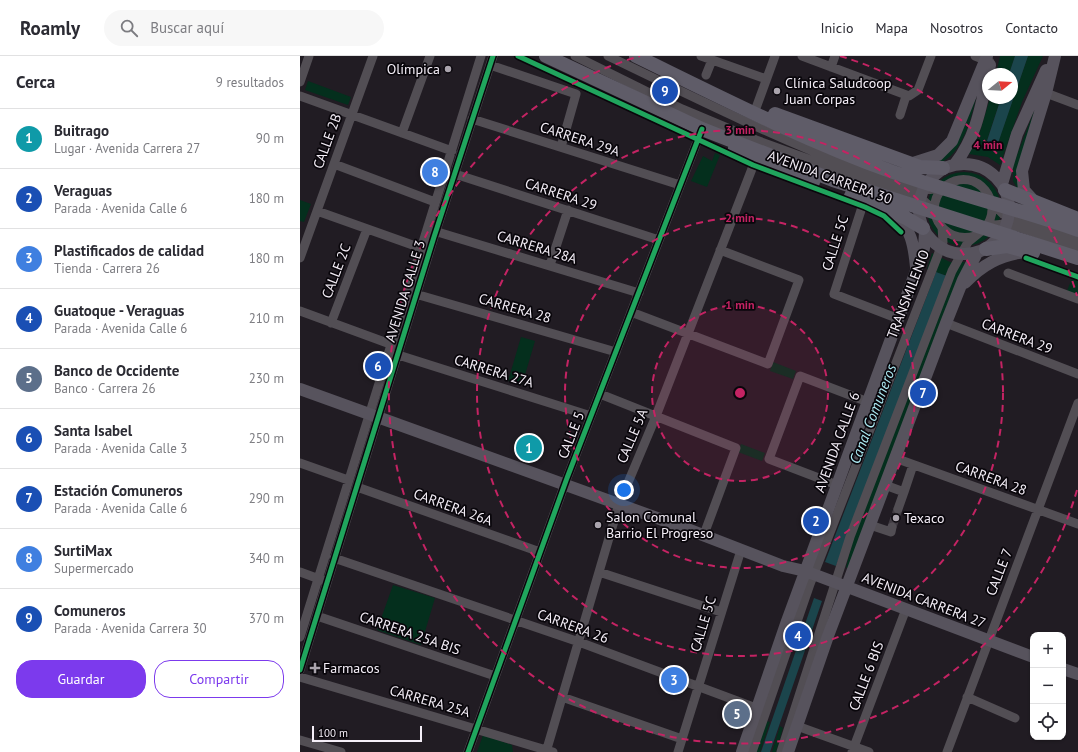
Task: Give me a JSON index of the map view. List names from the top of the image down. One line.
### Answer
{"streets":{"highway":["AVENIDA CARRERA 30"],"main road":["AVENIDA CALLE 6","AVENIDA CARRERA 27"],"street":["CARRERA 29A","CALLE 2B","CARRERA 29","CALLE 5C","CARRERA 28A","CALLE 2C","AVENIDA CALLE 3","TRANSMILENIO","CARRERA 28","CARRERA 27A","CALLE 5","CALLE 5A","CARRERA 26A","CALLE 7","CARRERA 26","CARRERA 25A BIS","CALLE 6 BIS","CARRERA 25A"]},"crossings":[["CARRERA 29A","AVENIDA CALLE 3"],["CARRERA 29A","CALLE 5"],["AVENIDA CARRERA 30","CALLE 5"],["CARRERA 29","AVENIDA CALLE 3"],["CARRERA 29","CALLE 5"],["CALLE 5C","AVENIDA CALLE 6"],["CALLE 5C","AVENIDA CARRERA 27"],["CALLE 5C","CARRERA 26"],["CARRERA 28A","AVENIDA CALLE 3"],["CARRERA 28A","CALLE 5"],["CALLE 2C","CARRERA 27A"],["AVENIDA CALLE 3","CARRERA 28"],["AVENIDA CALLE 3","CARRERA 27A"],["AVENIDA CALLE 3","CARRERA 26A"],["AVENIDA CALLE 3","AVENIDA CARRERA 27"],["AVENIDA CALLE 3","CARRERA 26"],["AVENIDA CALLE 3","CARRERA 25A BIS"],["TRANSMILENIO","AVENIDA CALLE 6"],["TRANSMILENIO","AVENIDA CARRERA 27"],["CARRERA 28","CALLE 5"],["CARRERA 28","CALLE 7"],["CARRERA 27A","CALLE 5"],["CALLE 5","CARRERA 26A"],["CALLE 5","AVENIDA CARRERA 27"],["CALLE 5","CARRERA 26"],["CALLE 5","CARRERA 25A BIS"],["CALLE 5","CARRERA 25A"],["CALLE 5A","AVENIDA CARRERA 27"],["CALLE 5A","CARRERA 26"],["CALLE 5A","CARRERA 25A"],["AVENIDA CALLE 6","AVENIDA CARRERA 27"],["AVENIDA CALLE 6","CARRERA 26"],["CALLE 7","AVENIDA CARRERA 27"],["AVENIDA CARRERA 27","CALLE 6 BIS"]],"water":["Canal Comuneros"],"places":{"other":["Olímpica","Clínica Saludcoop Juan Corpas","Texaco","Salon Comunal Barrio El Progreso"],"health":["Farmacos"]},"scale_bar":"100 m","north":"right","page":{"header":"Roamly","search":"Buscar aquí","nav":["Inicio","Mapa","Nosotros","Contacto"],"heading":["Cerca","9 resultados"],"pins":["9","8","6","7","1","2","4","3","5"],"list":[{"mark":"1","name":"Buitrago","note":"Lugar · Avenida Carrera 27","value":"90 m"},{"mark":"2","name":"Veraguas","note":"Parada · Avenida Calle 6","value":"180 m"},{"mark":"3","name":"Plastificados de calidad","note":"Tienda · Carrera 26","value":"180 m"},{"mark":"4","name":"Guatoque - Veraguas","note":"Parada · Avenida Calle 6","value":"210 m"},{"mark":"5","name":"Banco de Occidente","note":"Banco · Carrera 26","value":"230 m"},{"mark":"6","name":"Santa Isabel","note":"Parada · Avenida Calle 3","value":"250 m"},{"mark":"7","name":"Estación Comuneros","note":"Parada · Avenida Calle 6","value":"290 m"},{"mark":"8","name":"SurtiMax","note":"Supermercado","value":"340 m"},{"mark":"9","name":"Comuneros","note":"Parada · Avenida Carrera 30","value":"370 m"}],"map_buttons":["+","−"],"buttons":["Guardar","Compartir"],"scale":"100 m"},"rings":["3 min","4 min","2 min","1 min"]}
